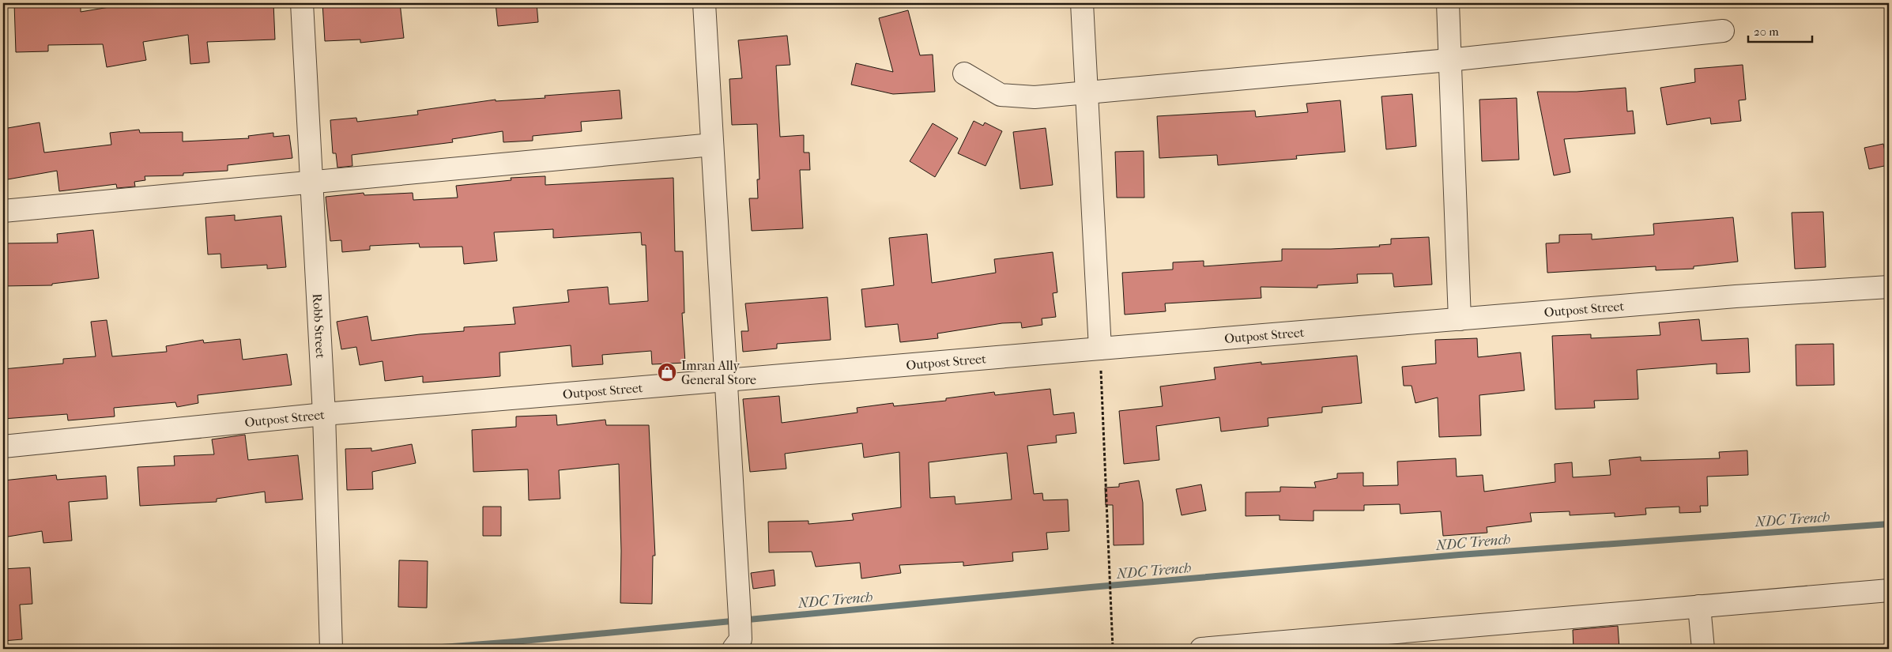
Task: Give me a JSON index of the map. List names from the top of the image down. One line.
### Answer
{"streets":{"street":["Outpost Street","Robb Street"]},"crossings":[["Outpost Street","Robb Street"]],"water":["NDC Trench"],"places":{"shop":["Imran Ally General Store"]},"scale_bar":"20 m"}
